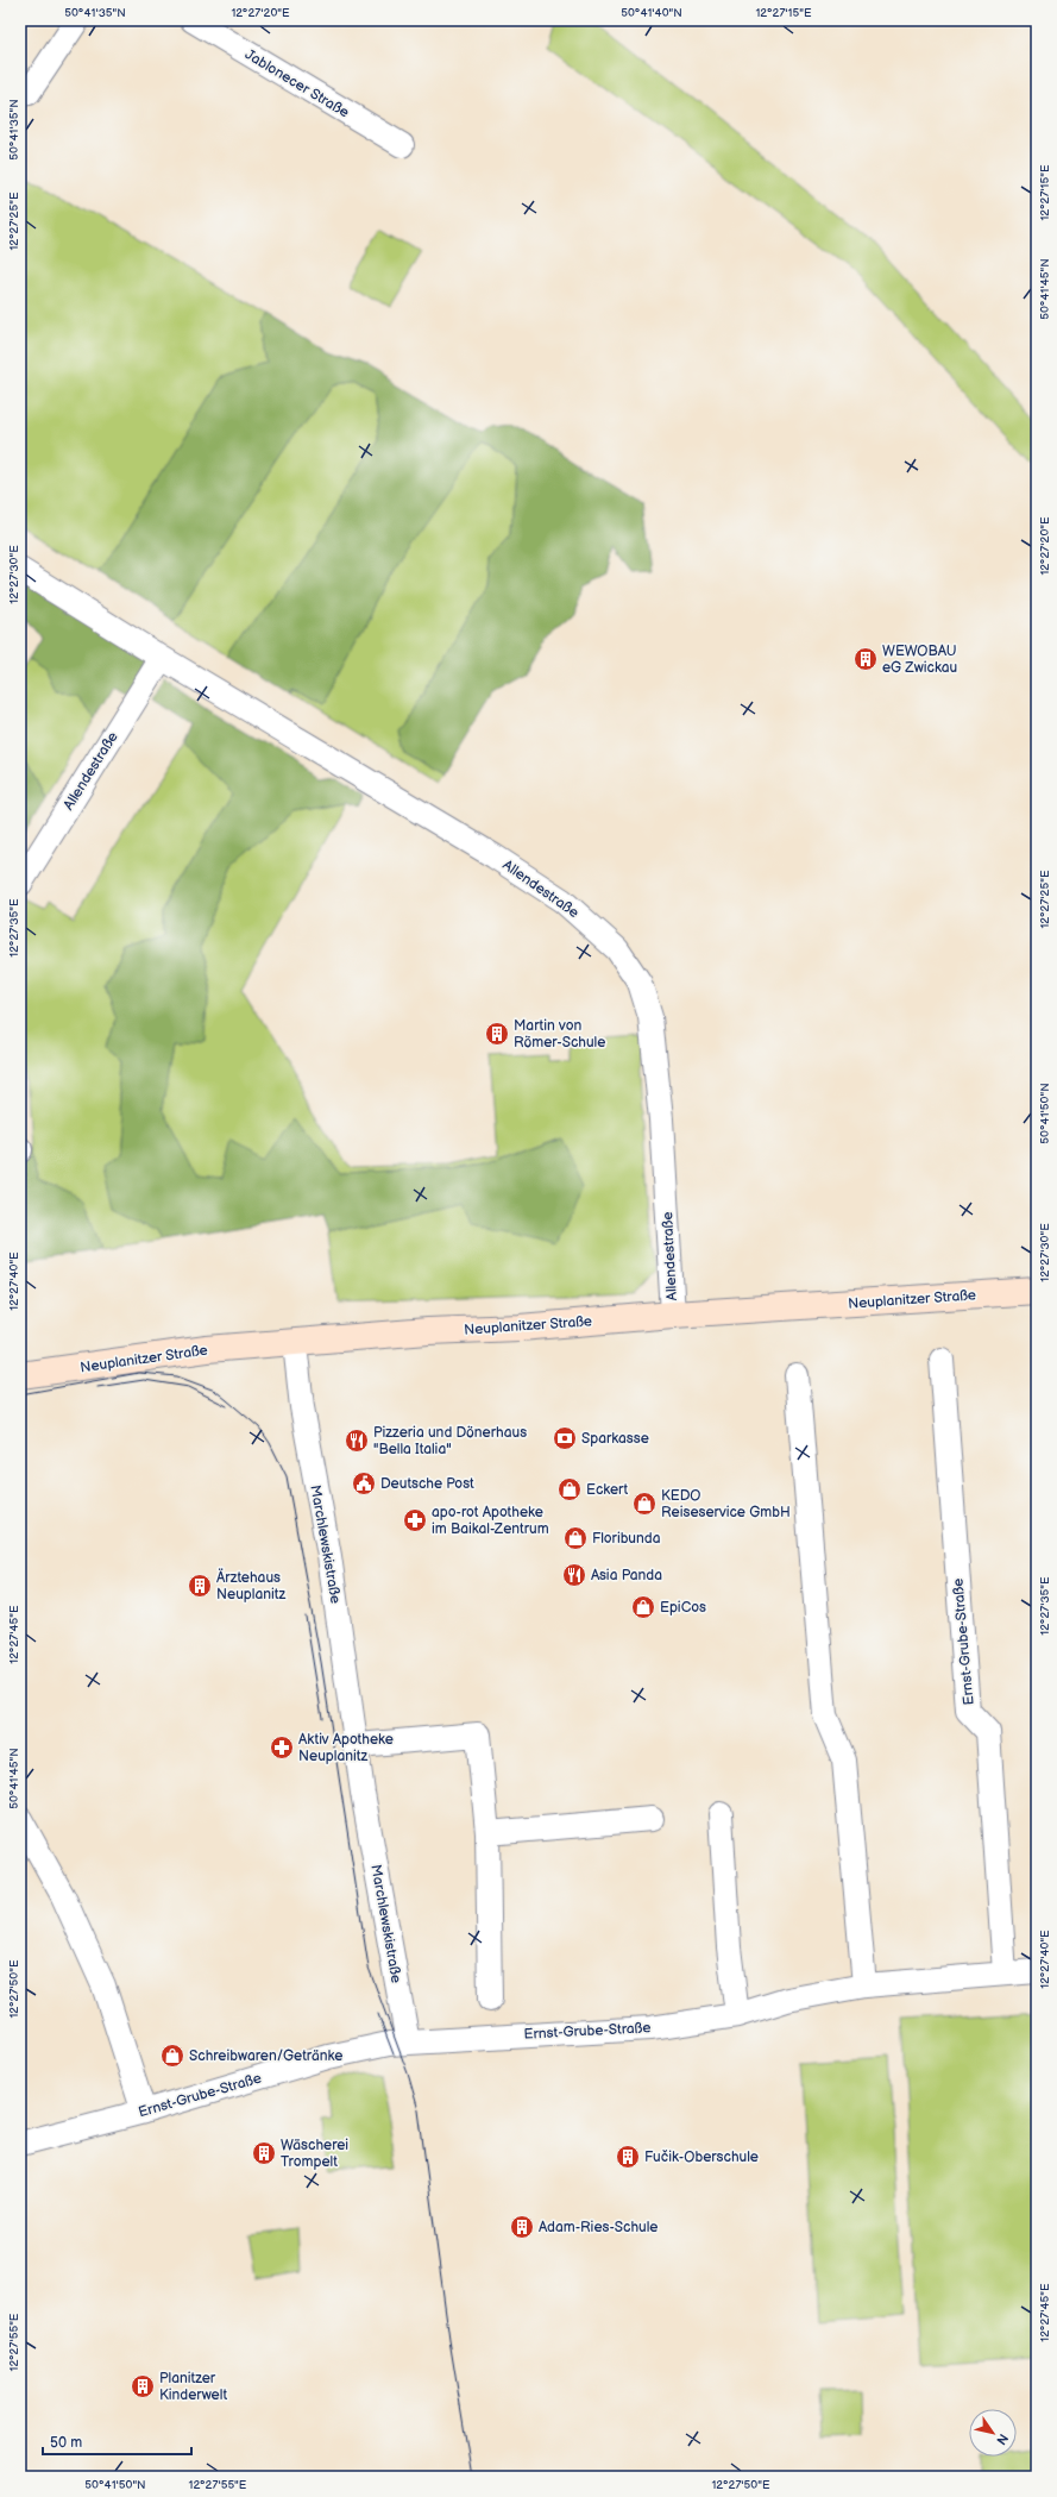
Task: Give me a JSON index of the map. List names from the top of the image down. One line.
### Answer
{"streets":{"street":["Jablonecer Straße","Allendestraße","Neuplanitzer Straße","Marchlewskistraße","Ernst-Grube-Straße"]},"crossings":[["Allendestraße","Neuplanitzer Straße"],["Neuplanitzer Straße","Marchlewskistraße"],["Marchlewskistraße","Ernst-Grube-Straße"]],"places":{"building":["WEWOBAU eG Zwickau","Martin von Römer-Schule","Ärztehaus Neuplanitz","Wäscherei Trompelt","Fučik-Oberschule","Adam-Ries-Schule","Planitzer Kinderwelt"],"bank":["Sparkasse"],"restaurant":["Pizzeria und Dönerhaus \"Bella Italia\"","Asia Panda"],"public building":["Deutsche Post"],"shop":["Eckert","KEDO Reiseservice GmbH","Floribunda","EpiCos","Schreibwaren/Getränke"],"pharmacy":["apo-rot Apotheke im Baikal-Zentrum","Aktiv Apotheke Neuplanitz"]},"scale_bar":"50 m","north":"bottom right","coordinates":["50°41'35\"N","12°27'20\"E","50°41'40\"N","12°27'15\"E","12°27'25\"E","50°41'45\"N","12°27'30\"E","12°27'35\"E","50°41'50\"N","12°27'40\"E","12°27'45\"E","12°27'50\"E","12°27'55\"E"]}
